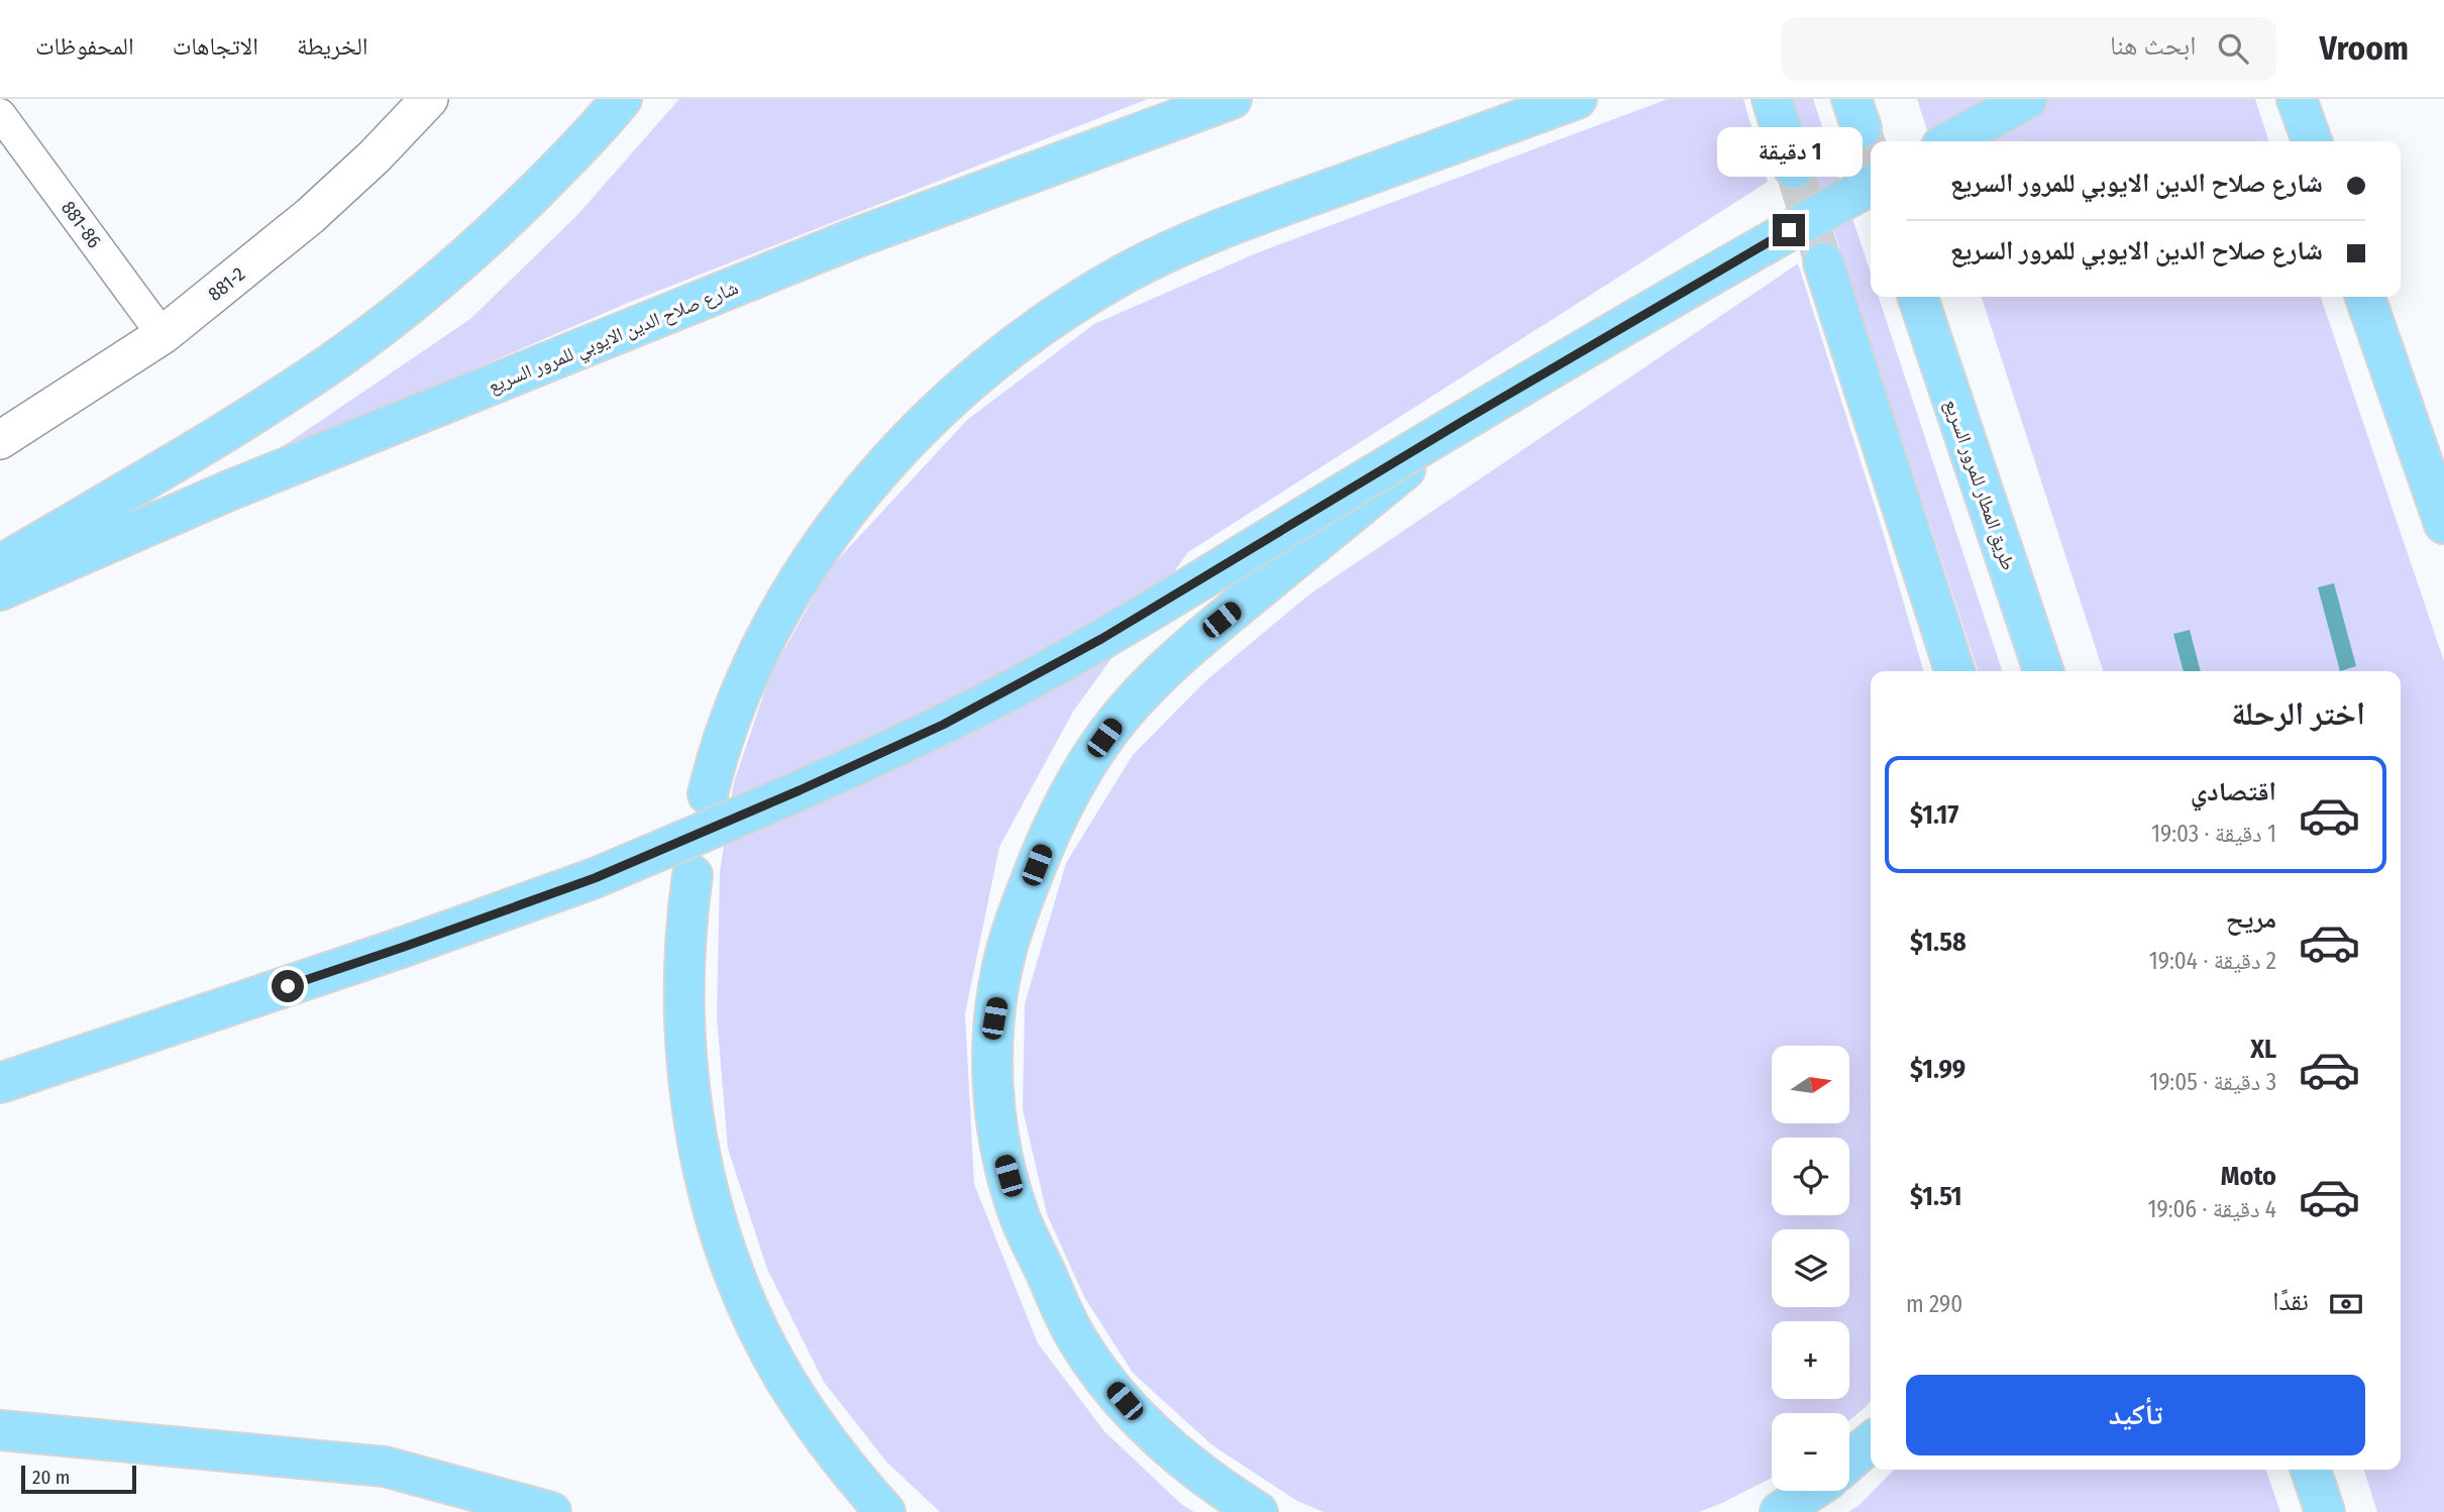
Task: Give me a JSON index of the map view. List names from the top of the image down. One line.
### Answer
{"streets":{"highway":["شارع صلاح الدين الايوبي للمرور السريع","طريق المطار للمرور السريع"],"street":["881-86","881-2"]},"crossings":[["881-86","881-2"]],"scale_bar":"20 m","north":"right","page":{"header":"Vroom","search":"ابحث هنا","nav":["الخريطة","الاتجاهات","المحفوظات"],"bubble":"1 دقيقة","banner":["شارع صلاح الدين الايوبي للمرور السريع","شارع صلاح الدين الايوبي للمرور السريع"],"heading":"اختر الرحلة","list":[{"name":"اقتصادي","note":"1 دقيقة · 19:03","value":"$1.17"},{"name":"مريح","note":"2 دقيقة · 19:04","value":"$1.58"},{"name":"XL","note":"3 دقيقة · 19:05","value":"$1.99"},{"name":"Moto","note":"4 دقيقة · 19:06","value":"$1.51"}],"map_buttons":["+","−"],"pay":["نقدًا","290 m"],"buttons":"تأكيد","scale":"20 m"}}
